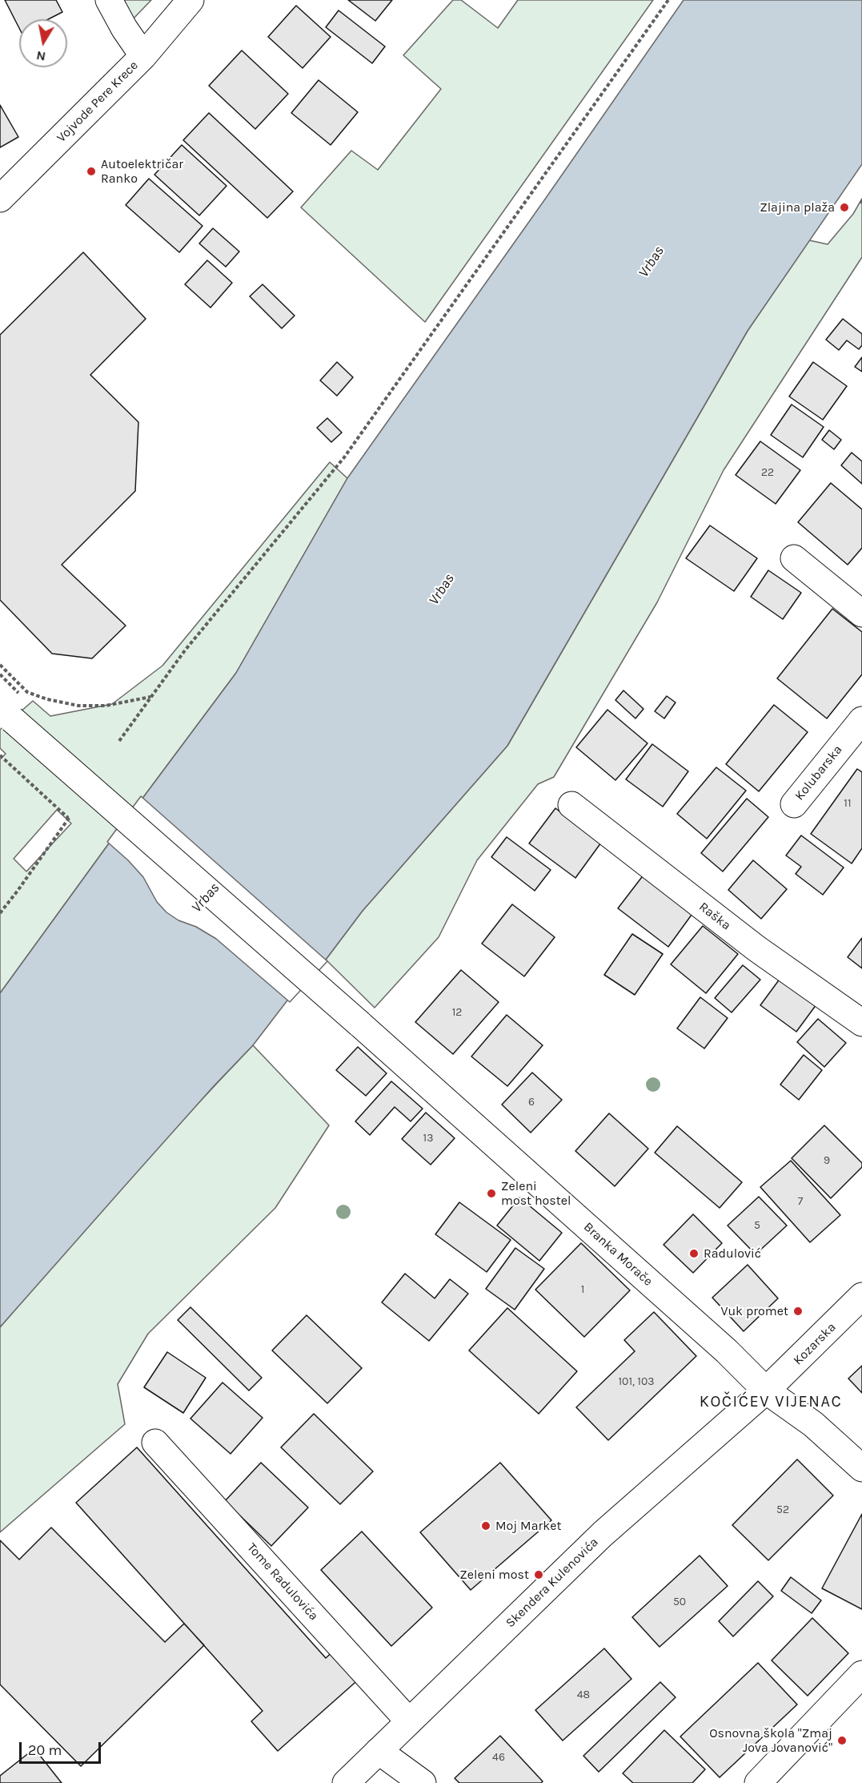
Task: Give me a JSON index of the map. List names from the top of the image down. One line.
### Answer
{"streets":{"main road":["Vojvode Pere Krece","Kolubarska","Raška","Branka Morače","Kozarska","Tome Radulovića","Skendera Kulenovića"]},"crossings":[["Branka Morače","Kozarska"],["Branka Morače","Skendera Kulenovića"],["Kozarska","Skendera Kulenovića"],["Tome Radulovića","Skendera Kulenovića"]],"districts":["KOČIĆEV VIJENAC"],"water":["Vrbas"],"places":["Autoelektričar Ranko","Zlajina plaža","Zeleni most hostel","Radulović","Vuk promet","Moj Market","Zeleni most","Osnovna škola \"Zmaj Jova Jovanović\""],"house_numbers":["22","11","12","6","13","9","7","5","1","101, 103","52","50","48","46"],"scale_bar":"20 m","north":"bottom"}
